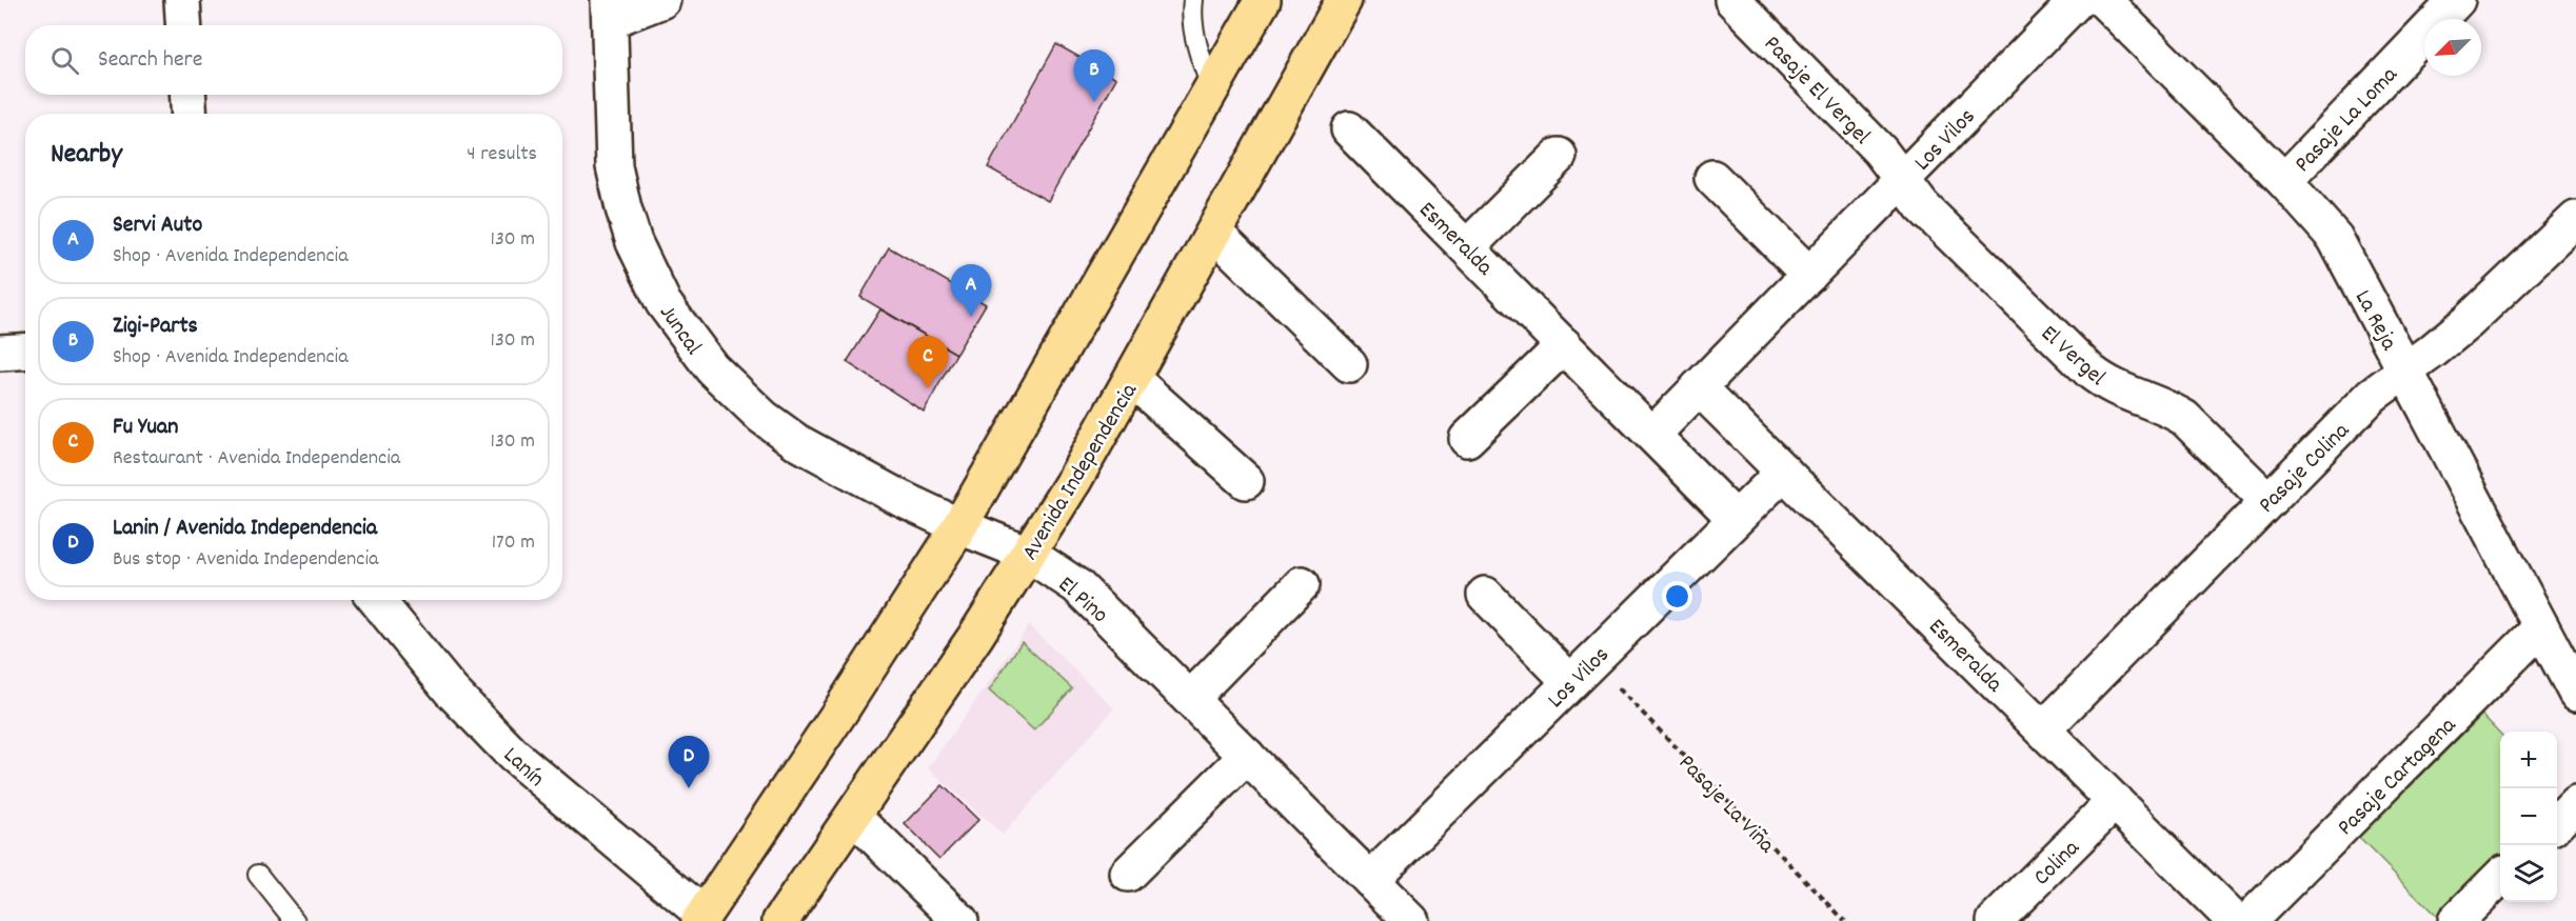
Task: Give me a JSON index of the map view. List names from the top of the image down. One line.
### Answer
{"streets":{"main road":["Avenida Independencia"],"street":["Pasaje El Vergel","Pasaje La Loma","Los Vilos","Esmeralda","La Reja","Juncal","El Vergel","Pasaje Colina","El Pino","Lanín","Pasaje Cartagena","Colina"],"path":["Pasaje La Viña"]},"crossings":[["Pasaje El Vergel","Los Vilos"],["Pasaje El Vergel","El Vergel"],["Pasaje La Loma","La Reja"],["Los Vilos","Esmeralda"],["Los Vilos","El Vergel"],["Los Vilos","El Pino"],["Esmeralda","Pasaje Colina"],["Esmeralda","Colina"],["La Reja","Pasaje Colina"],["La Reja","Pasaje Cartagena"],["Juncal","El Pino"],["El Vergel","Pasaje Colina"],["Avenida Independencia","El Pino"]],"north":"bottom left","page":{"search":"Search here","pins":["B","A","C","D"],"heading":["Nearby","4 results"],"list":[{"mark":"A","name":"Servi Auto","note":"Shop · Avenida Independencia","value":"130 m"},{"mark":"B","name":"Zigi-Parts","note":"Shop · Avenida Independencia","value":"130 m"},{"mark":"C","name":"Fu Yuan","note":"Restaurant · Avenida Independencia","value":"130 m"},{"mark":"D","name":"Lanin / Avenida Independencia","note":"Bus stop · Avenida Independencia","value":"170 m"}],"map_buttons":["+","−"]}}
